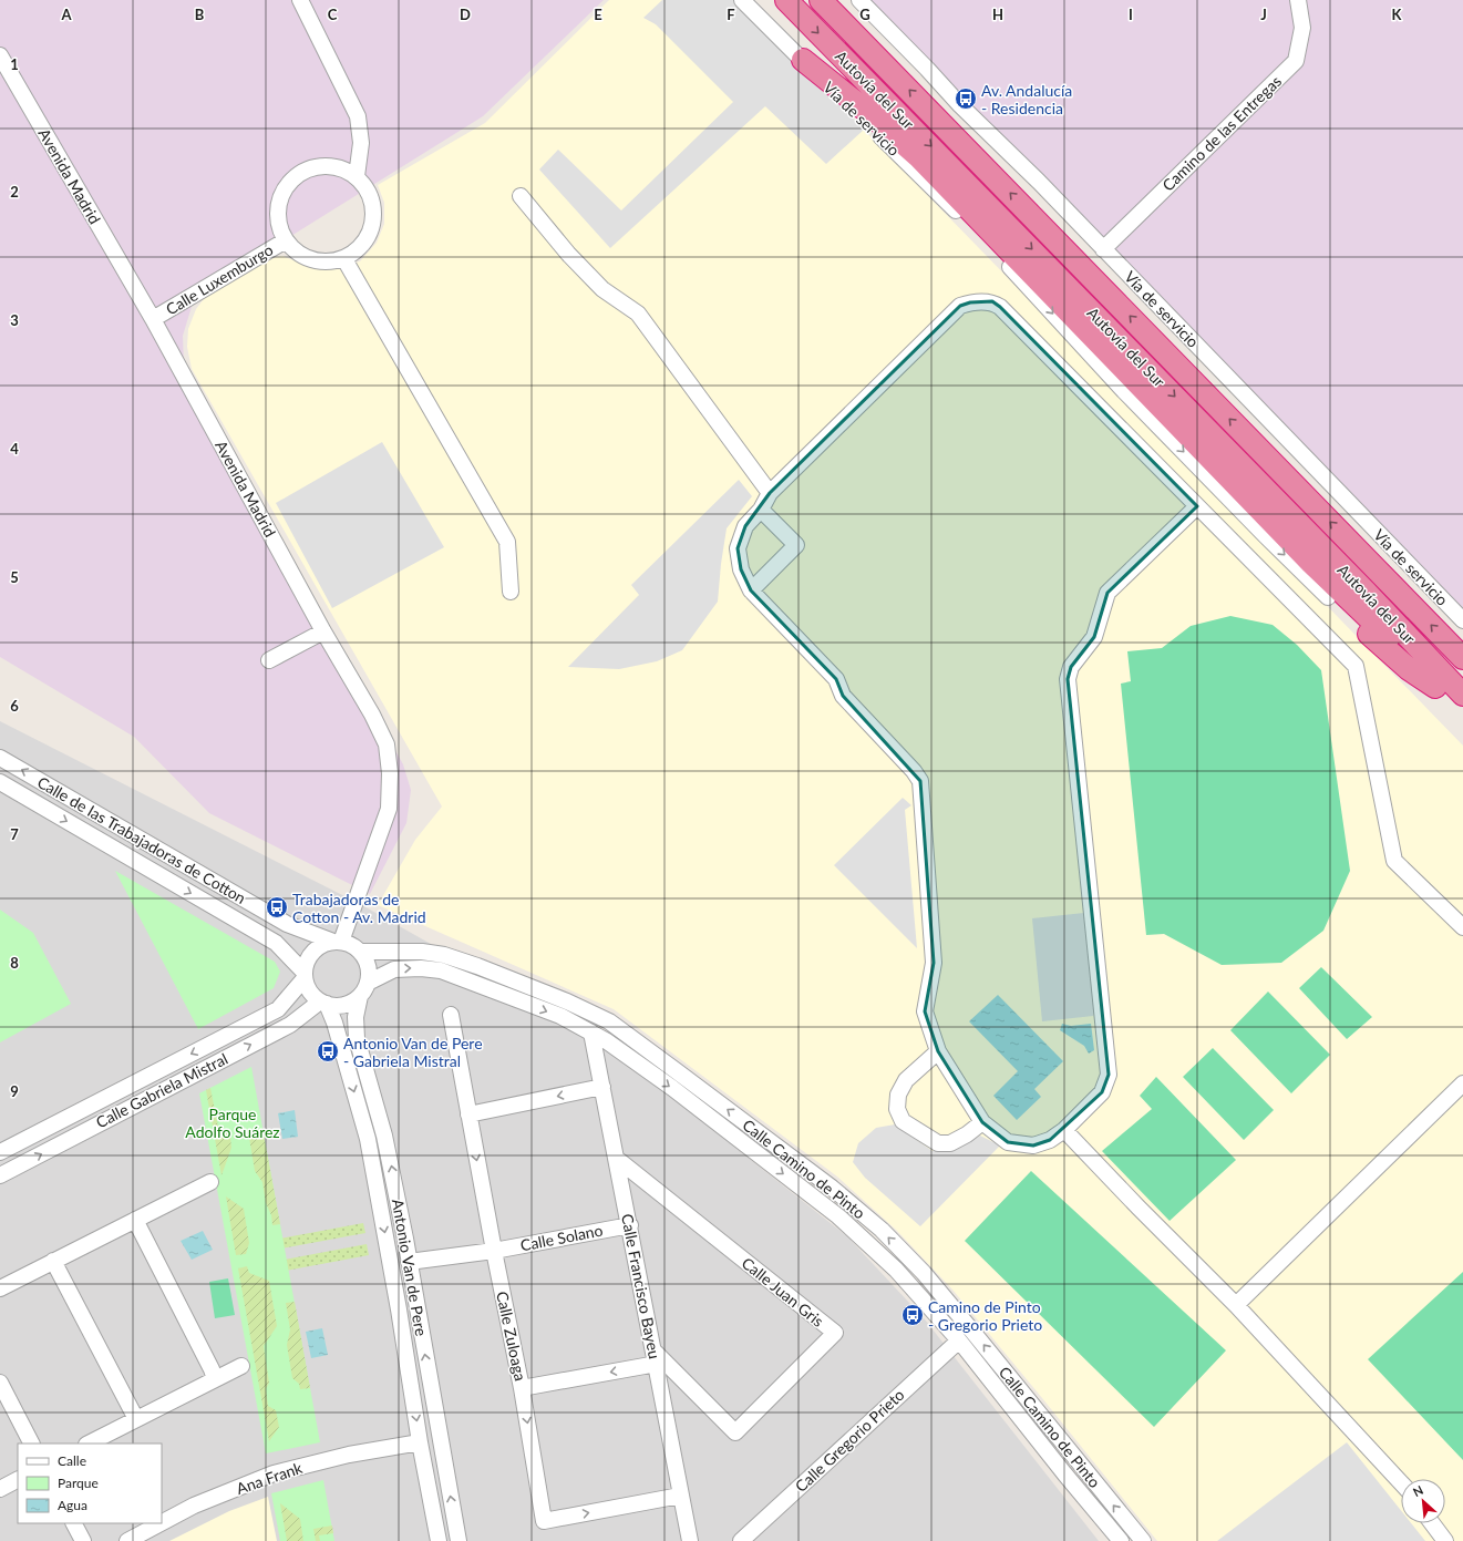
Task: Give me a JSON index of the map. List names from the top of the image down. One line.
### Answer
{"streets":{"highway":["Autovía del Sur"],"street":["Vía de servicio","Camino de las Entregas","Avenida Madrid","Calle Luxemburgo","Calle de las Trabajadoras de Cotton","Calle Gabriela Mistral","Calle Camino de Pinto","Calle Solano","Antonio Van de Pere","Calle Francisco Bayeu","Calle Juan Gris","Calle Zuloaga","Calle Gregorio Prieto","Ana Frank"]},"crossings":[["Vía de servicio","Camino de las Entregas"],["Avenida Madrid","Calle Luxemburgo"],["Avenida Madrid","Calle de las Trabajadoras de Cotton"],["Avenida Madrid","Calle Gabriela Mistral"],["Avenida Madrid","Calle Camino de Pinto"],["Avenida Madrid","Antonio Van de Pere"],["Calle de las Trabajadoras de Cotton","Calle Gabriela Mistral"],["Calle de las Trabajadoras de Cotton","Calle Camino de Pinto"],["Calle de las Trabajadoras de Cotton","Antonio Van de Pere"],["Calle Gabriela Mistral","Calle Camino de Pinto"],["Calle Gabriela Mistral","Antonio Van de Pere"],["Calle Camino de Pinto","Antonio Van de Pere"],["Calle Camino de Pinto","Calle Francisco Bayeu"],["Calle Camino de Pinto","Calle Gregorio Prieto"],["Calle Solano","Antonio Van de Pere"],["Calle Solano","Calle Francisco Bayeu"],["Calle Solano","Calle Zuloaga"],["Antonio Van de Pere","Ana Frank"],["Calle Francisco Bayeu","Calle Juan Gris"],["Calle Francisco Bayeu","Calle Zuloaga"]],"parks":["Parque Adolfo Suárez"],"places":{"bus stop":["Av. Andalucía - Residencia","Trabajadoras de Cotton - Av. Madrid","Antonio Van de Pere - Gabriela Mistral","Camino de Pinto - Gregorio Prieto"]},"legend":["Calle","Parque","Agua"],"north":"top left","grid":{"columns":["A","B","C","D","E","F","G","H","I","J","K"],"rows":["1","2","3","4","5","6","7","8","9"]}}
